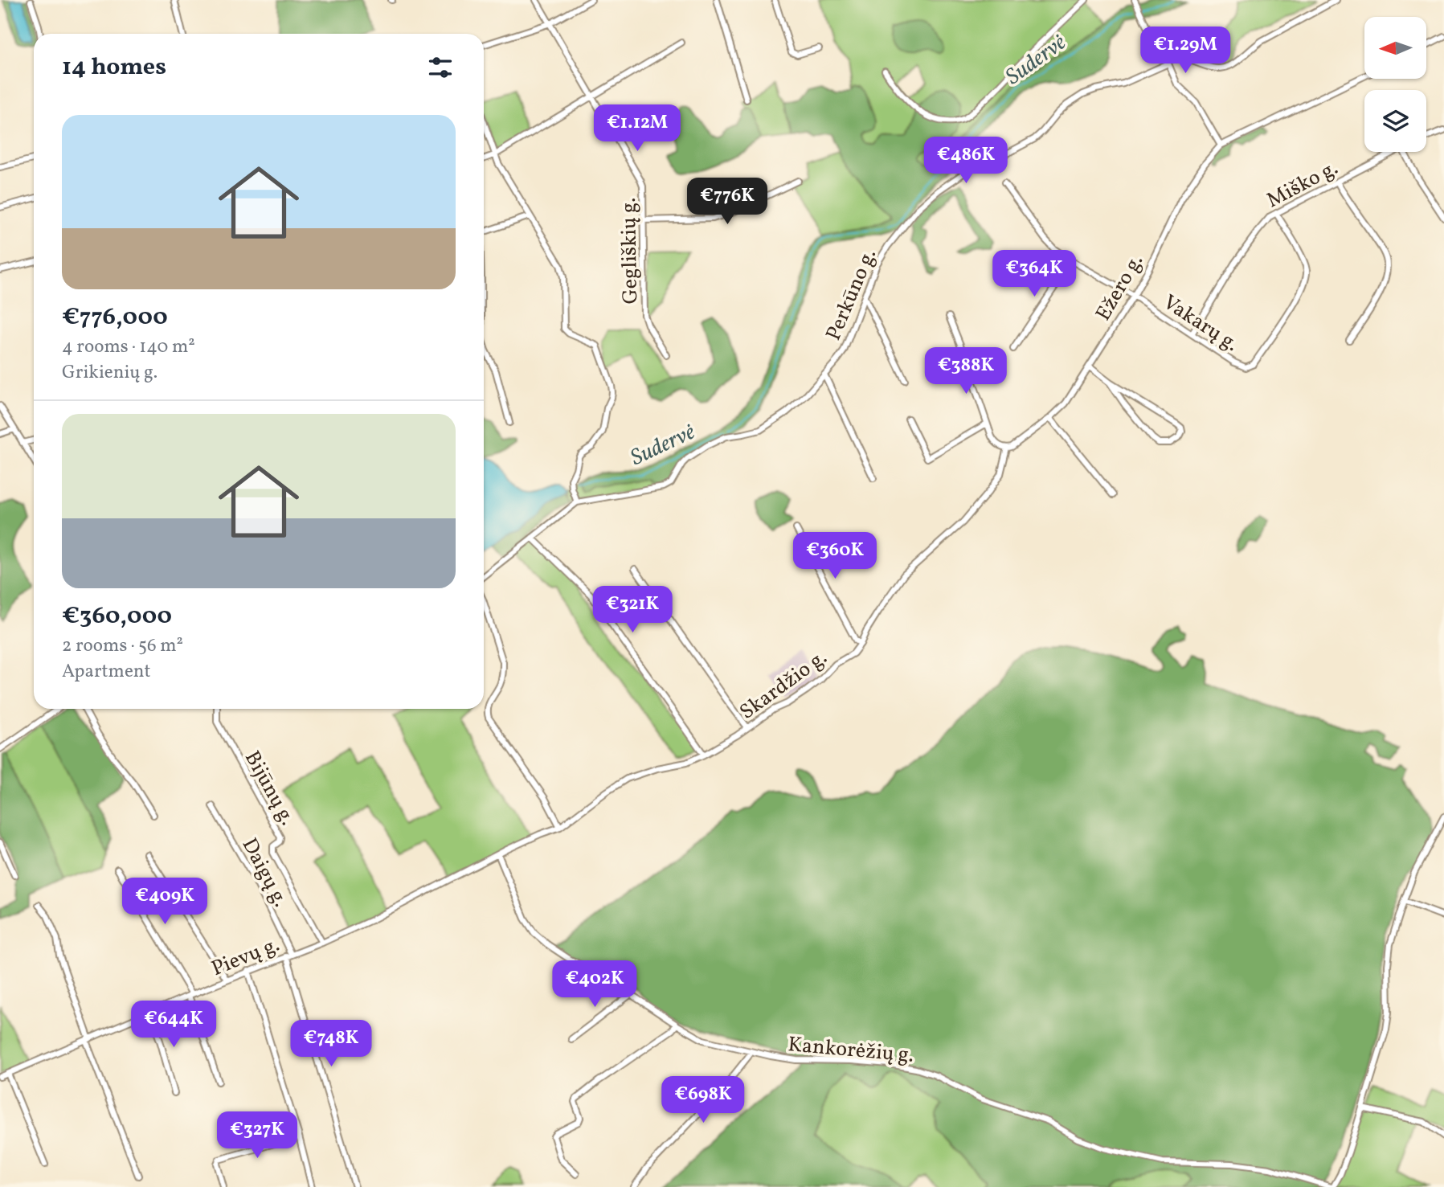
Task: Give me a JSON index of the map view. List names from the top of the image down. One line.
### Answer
{"streets":{"street":["Miško g.","Gegliškių g.","Ežero g.","Perkūno g.","Vakarų g.","Skardžio g.","Bijūnų g.","Daigų g.","Pievų g.","Kankorėžių g."]},"crossings":[["Miško g.","Vakarų g."],["Ežero g.","Vakarų g."],["Ežero g.","Skardžio g."],["Skardžio g.","Pievų g."],["Skardžio g.","Kankorėžių g."],["Bijūnų g.","Pievų g."],["Daigų g.","Pievų g."],["Pievų g.","Kankorėžių g."]],"water":["Sudervė"],"north":"left","page":{"price":["€1.29M","€1.12M","€486K","€776K","€364K","€388K","€360K","€321K","€409K","€402K","€644K","€748K","€698K","€327K"],"heading":"14 homes","list":[{"name":"€776,000","note":"4 rooms · 140 m² · Grikienių g."},{"name":"€360,000","note":"2 rooms · 56 m² · Apartment"}]}}
